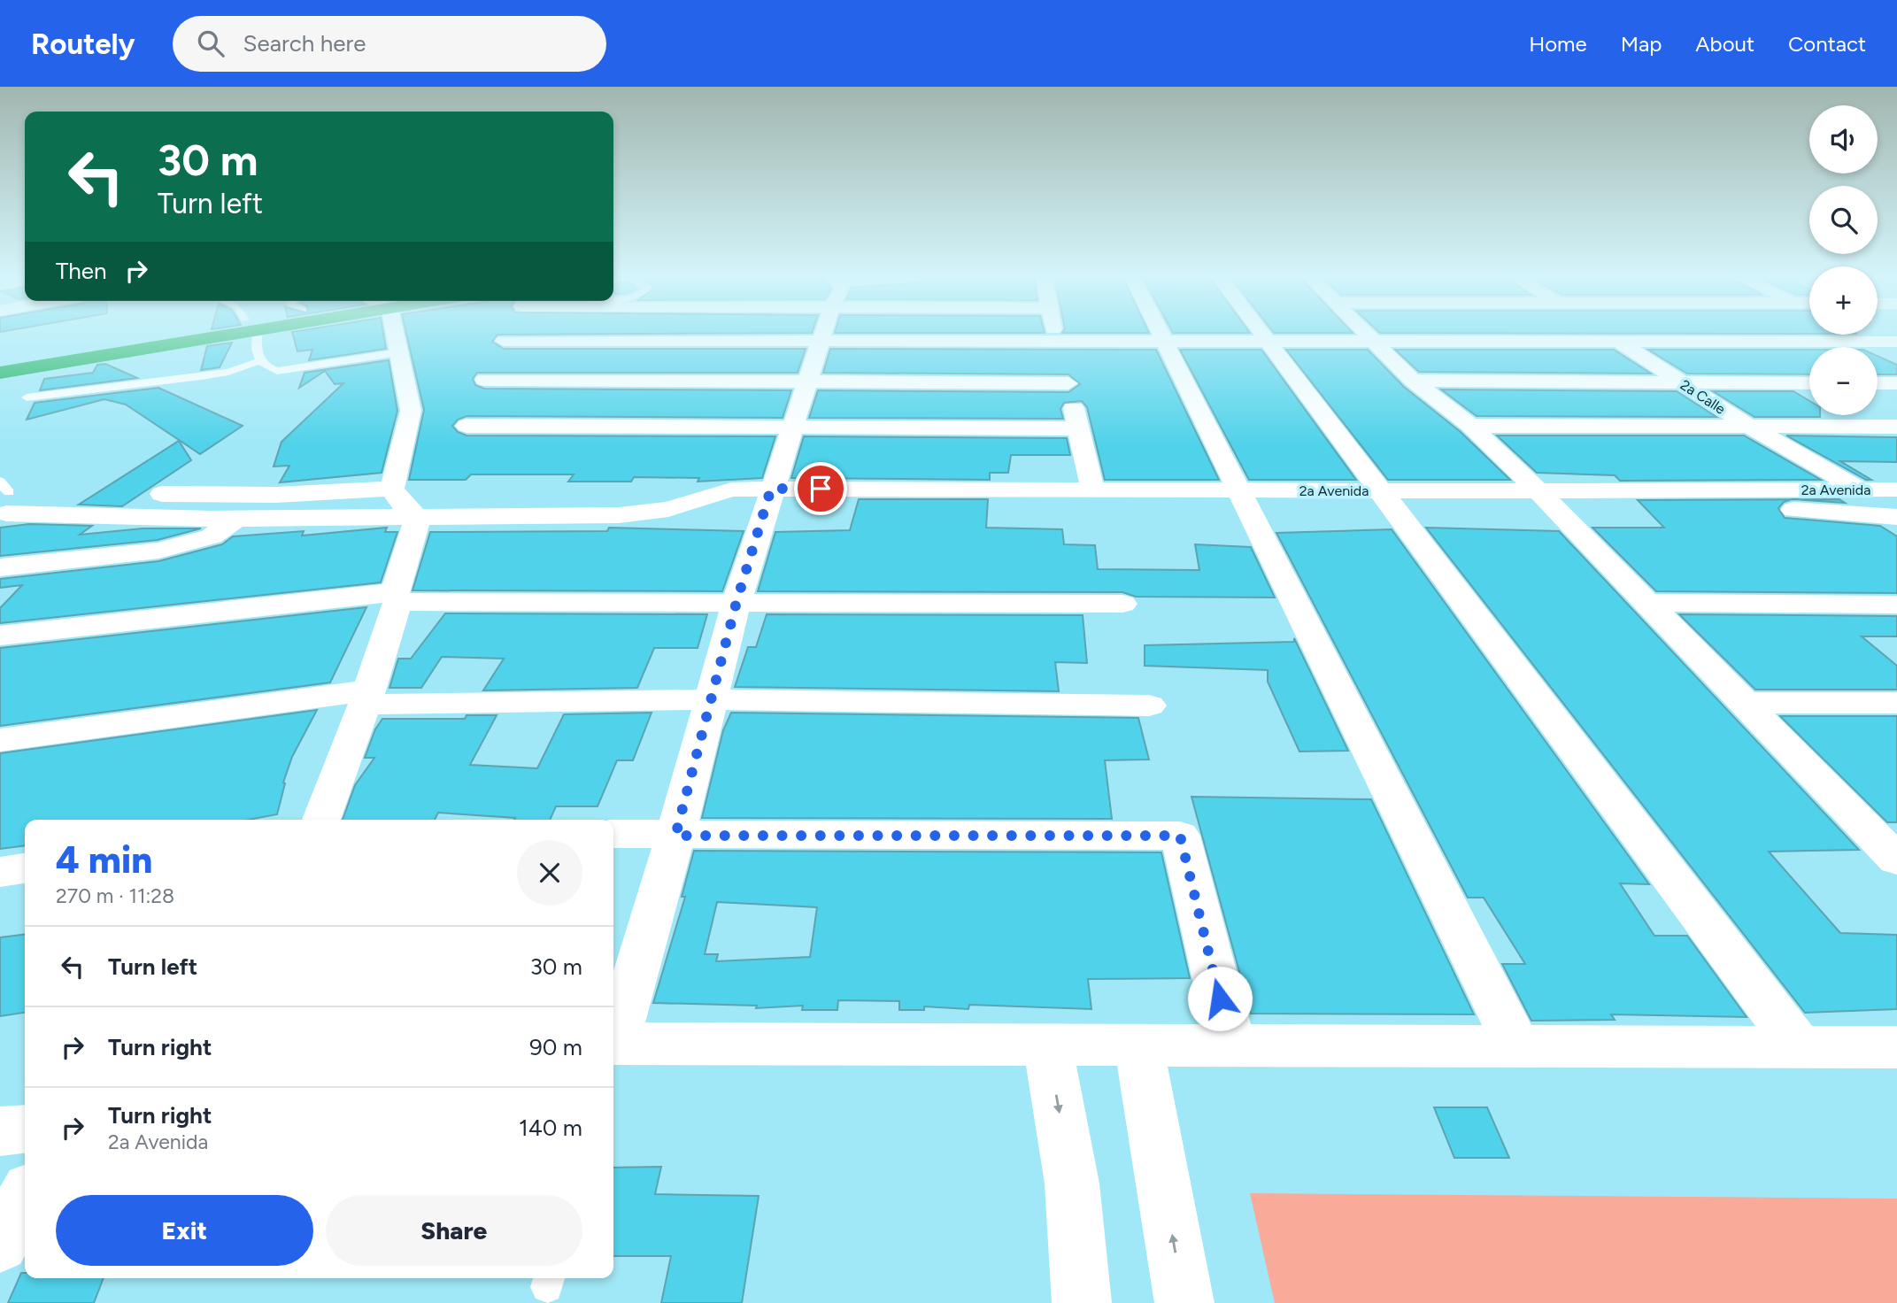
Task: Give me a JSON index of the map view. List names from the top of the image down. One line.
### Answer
{"streets":{"street":["2a Calle","2a Avenida"]},"crossings":[["2a Calle","2a Avenida"]],"page":{"header":"Routely","search":"Search here","nav":["Home","Map","About","Contact"],"map_buttons":["+","−"],"turn":["30 m","Turn left"],"then":"Then","heading":["4 min","270 m · 11:28"],"list":[{"name":"Turn left","value":"30 m"},{"name":"Turn right","value":"90 m"},{"name":"Turn right","note":"2a Avenida","value":"140 m"}],"buttons":["Exit","Share"]}}
